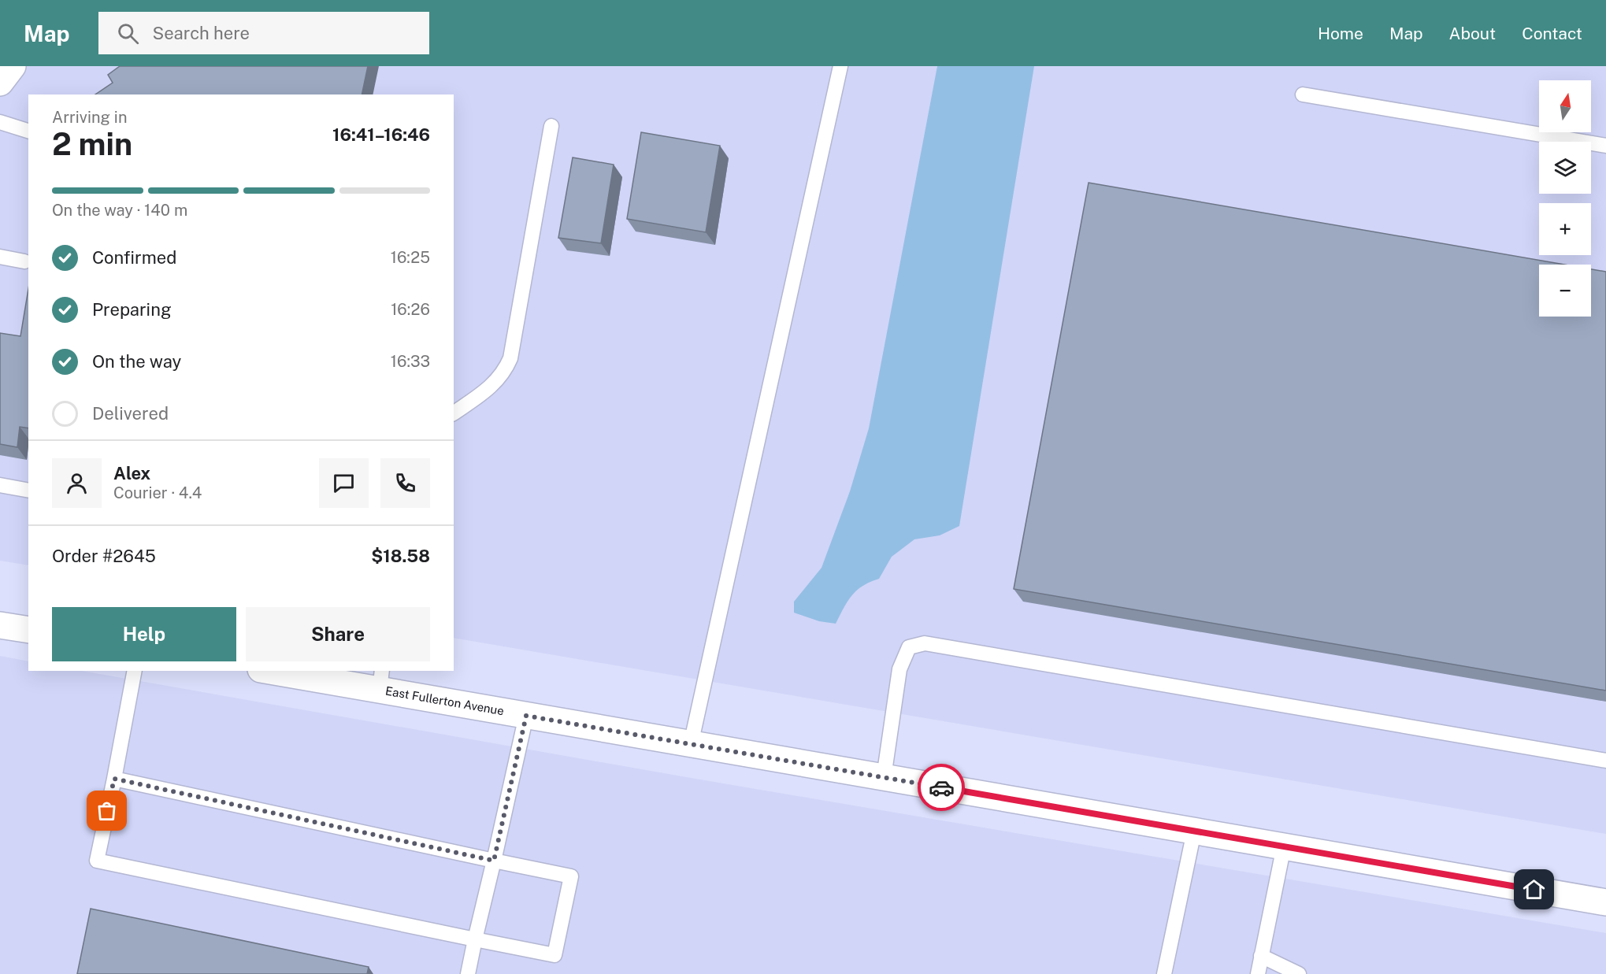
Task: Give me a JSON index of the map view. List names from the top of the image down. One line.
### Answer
{"streets":{"street":["East Fullerton Avenue"]},"north":"top","page":{"header":"Map","search":"Search here","nav":["Home","Map","About","Contact"],"map_buttons":["+","−"],"heading":["2 min","Arriving in","16:41–16:46"],"panel":["Alex","Courier · 4.4","Order #2645","$18.58"],"bar":"On the way · 140 m","list":[["Confirmed","16:25"],["Preparing","16:26"],["On the way","16:33"],"Delivered"],"buttons":["Help","Share"]}}
